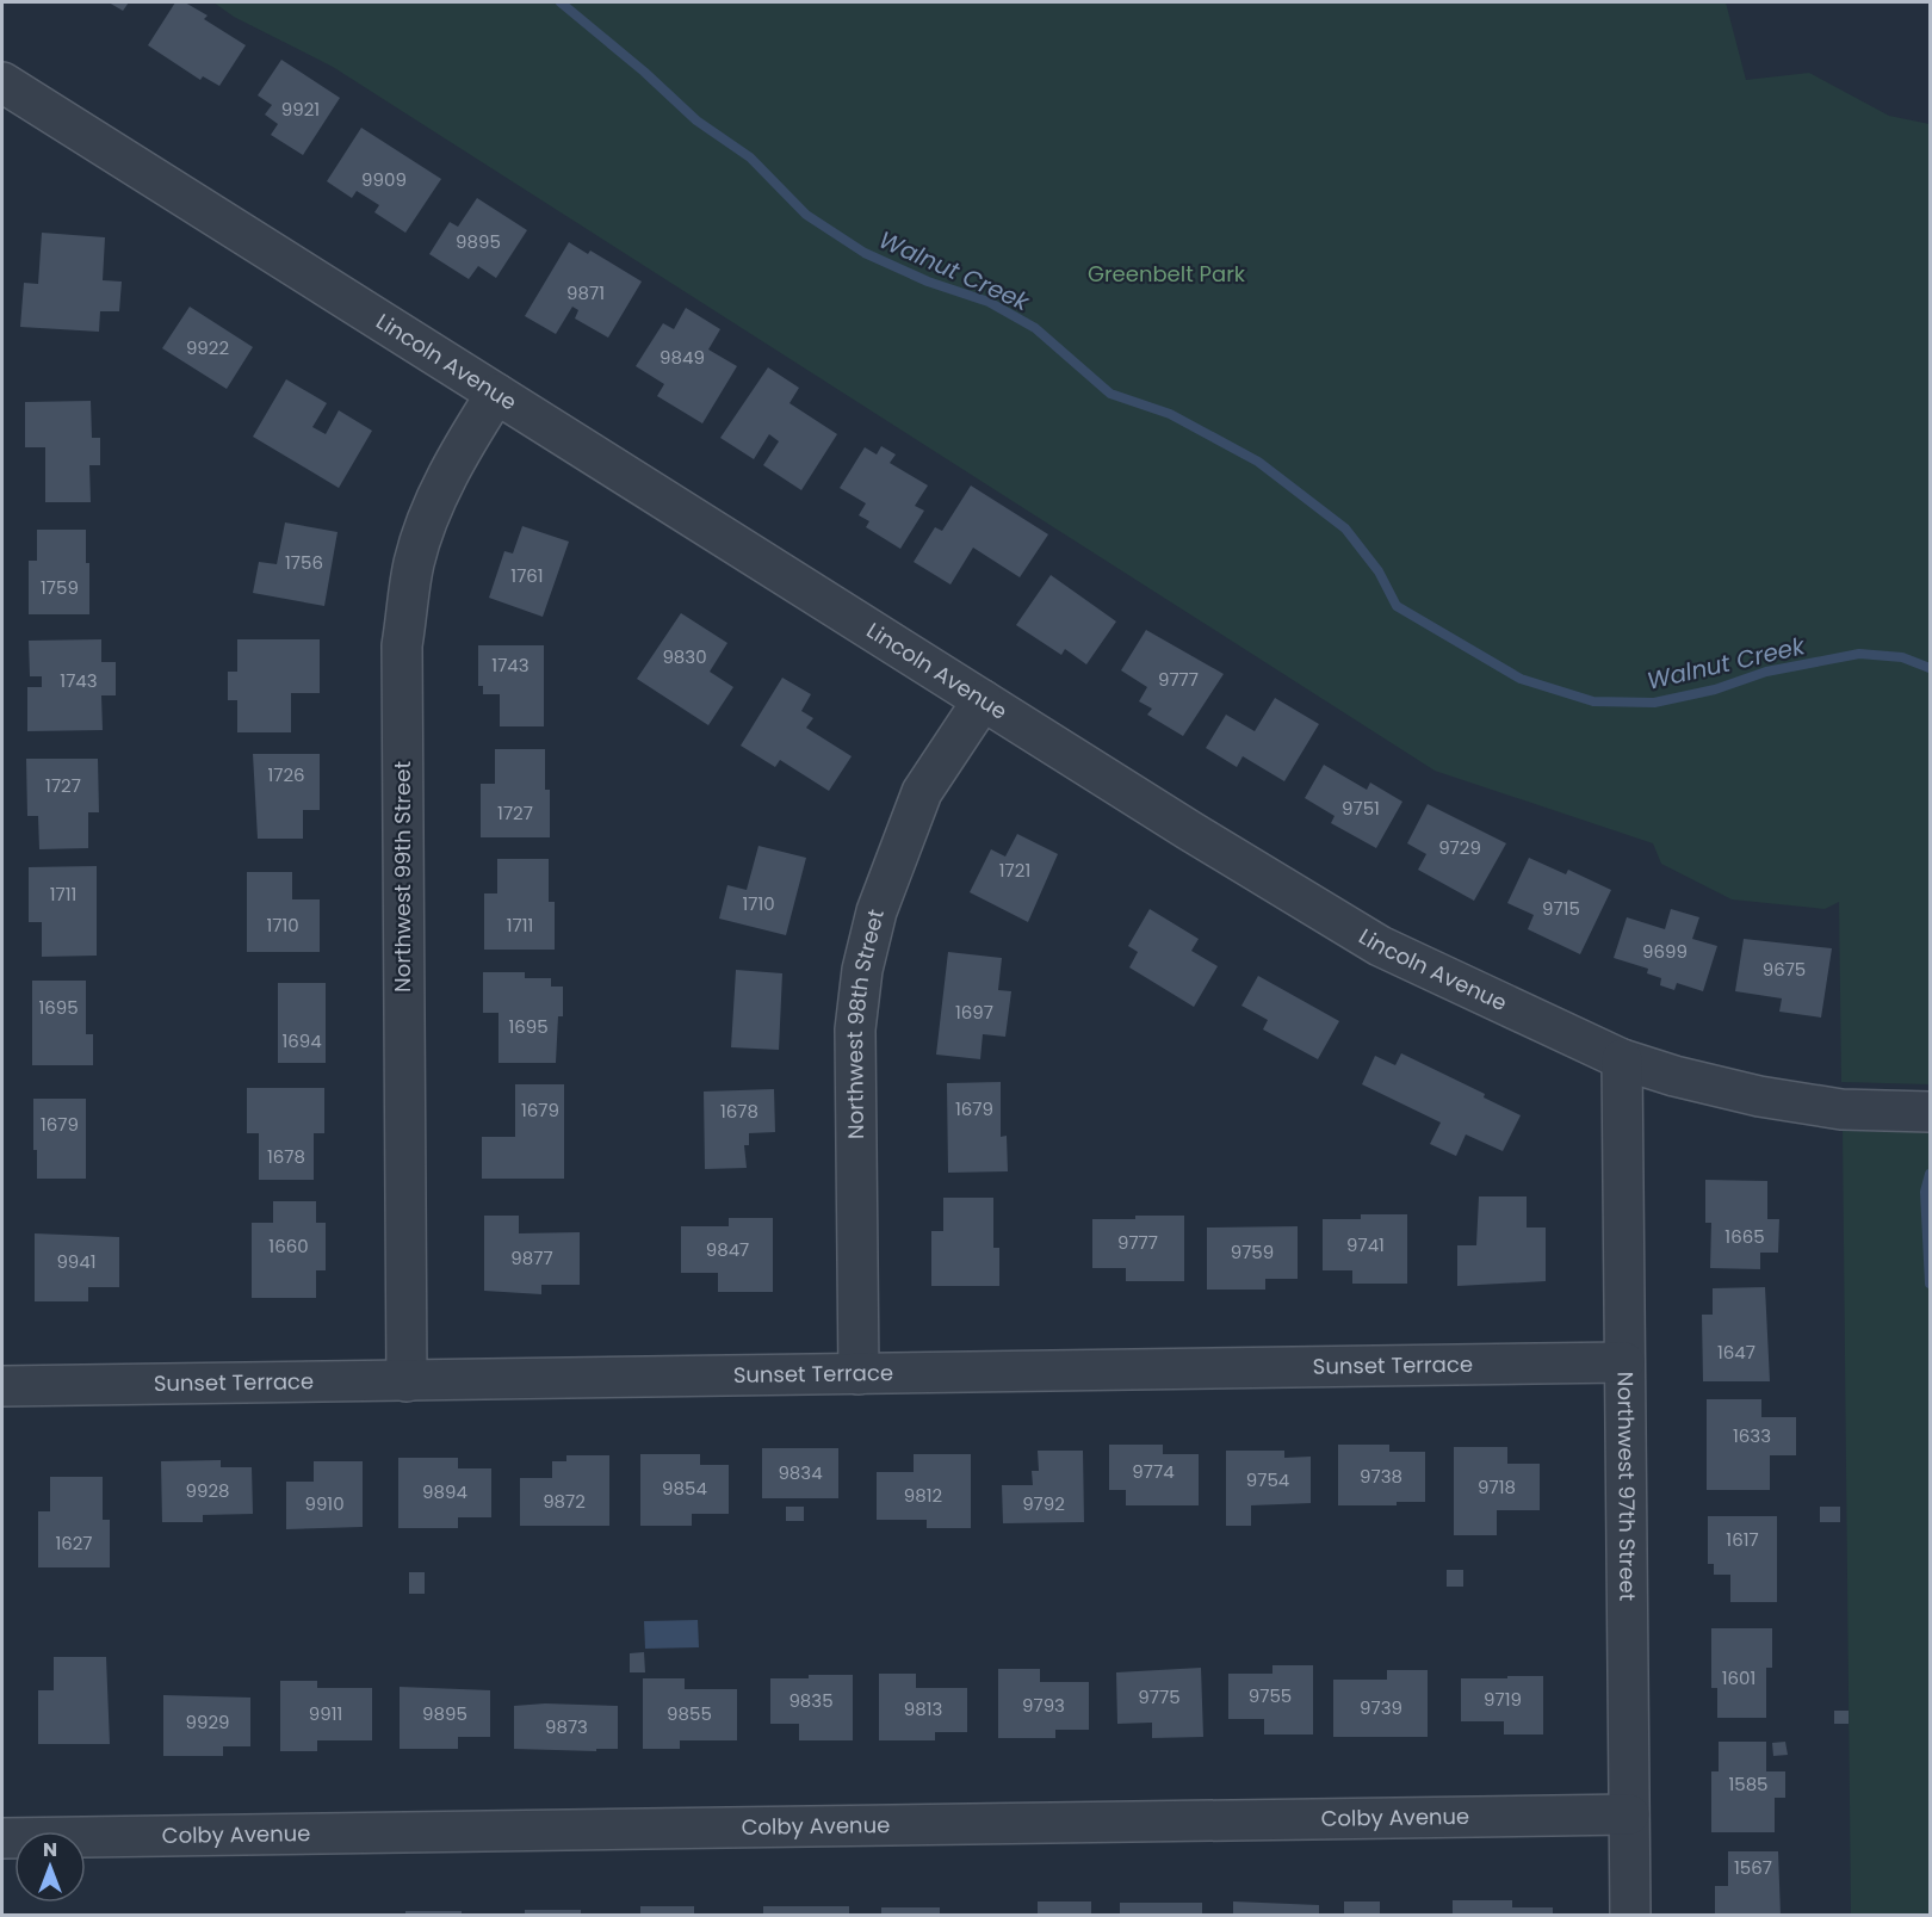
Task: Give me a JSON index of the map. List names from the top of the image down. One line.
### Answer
{"streets":{"street":["Lincoln Avenue","Northwest 99th Street","Northwest 98th Street","Sunset Terrace","Northwest 97th Street","Colby Avenue"]},"crossings":[["Lincoln Avenue","Northwest 99th Street"],["Lincoln Avenue","Northwest 98th Street"],["Lincoln Avenue","Northwest 97th Street"],["Northwest 99th Street","Sunset Terrace"],["Northwest 98th Street","Sunset Terrace"],["Sunset Terrace","Northwest 97th Street"],["Northwest 97th Street","Colby Avenue"]],"water":["Walnut Creek"],"parks":["Greenbelt Park"],"house_numbers":["9921","9909","9895","9871","9922","9849","1756","1761","1759","9830","1743","9777","1743","1726","1727","9751","1727","9729","1721","1711","1710","9715","1710","1711","9699","9675","1695","1697","1695","1694","1679","1679","1678","1679","1678","1665","9777","9741","1660","9847","9759","9877","9941","1647","1633","9774","9834","9738","9754","9718","9854","9928","9894","9812","9872","9910","9792","1617","1627","1601","9755","9775","9719","9835","9793","9739","9813","9911","9895","9855","9929","9873","1585","1567"],"north":"top"}
